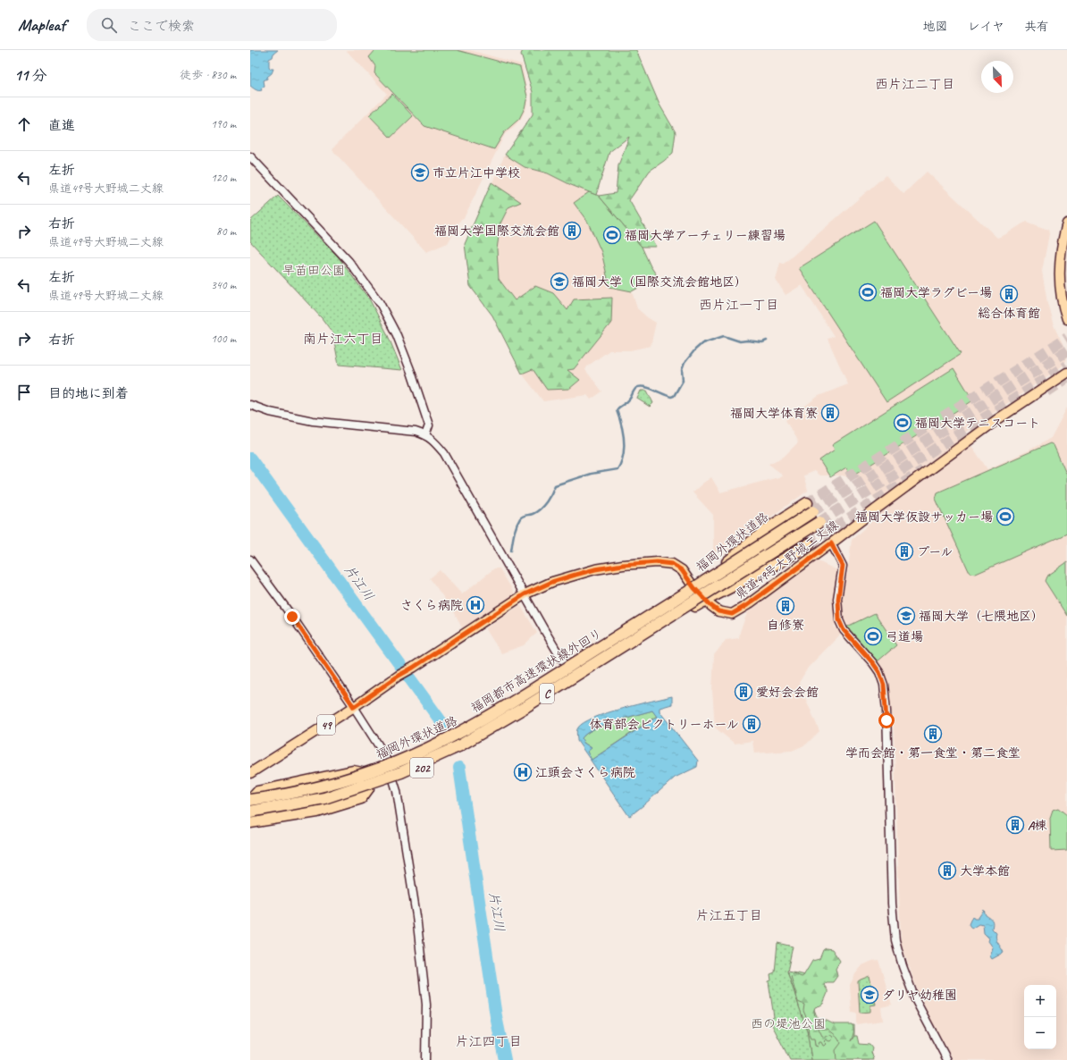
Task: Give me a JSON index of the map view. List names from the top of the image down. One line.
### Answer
{"streets":{"highway":["福岡外環状道路","福岡都市高速環状線外回り","C","202"],"main road":["県道49号大野城二丈線","49"]},"crossings":[["福岡外環状道路","県道49号大野城二丈線"],["福岡外環状道路","福岡都市高速環状線外回り"],["県道49号大野城二丈線","202"]],"districts":["西片江二丁目","西片江一丁目","南片江六丁目","片江五丁目","片江四丁目"],"water":["片江川"],"parks":["早苗田公園","西の堤池公園"],"places":{"school or university":["市立片江中学校","福岡大学（国際交流会館地区）","福岡大学（七隈地区）","ダリヤ幼稚園"],"building":["福岡大学国際交流会館","総合体育館","福岡大学体育寮","プール","自修寮","愛好会会館","体育部会ビクトリーホール","学而会館・第一食堂・第二食堂","A棟","大学本館"],"sports":["福岡大学アーチェリー練習場","福岡大学ラグビー場","福岡大学テニスコート","福岡大学仮設サッカー場","弓道場"],"hospital":["さくら病院","江頭会さくら病院"]},"north":"bottom right","page":{"header":"Mapleaf","search":"ここで検索","nav":["地図","レイヤ","共有"],"heading":["11 分","徒歩 · 830 m"],"list":[["直進","190 m"],["左折","県道49号大野城二丈線","120 m"],["右折","県道49号大野城二丈線","80 m"],["左折","県道49号大野城二丈線","340 m"],["右折","100 m"],"目的地に到着"],"map_buttons":["+","−"]}}
